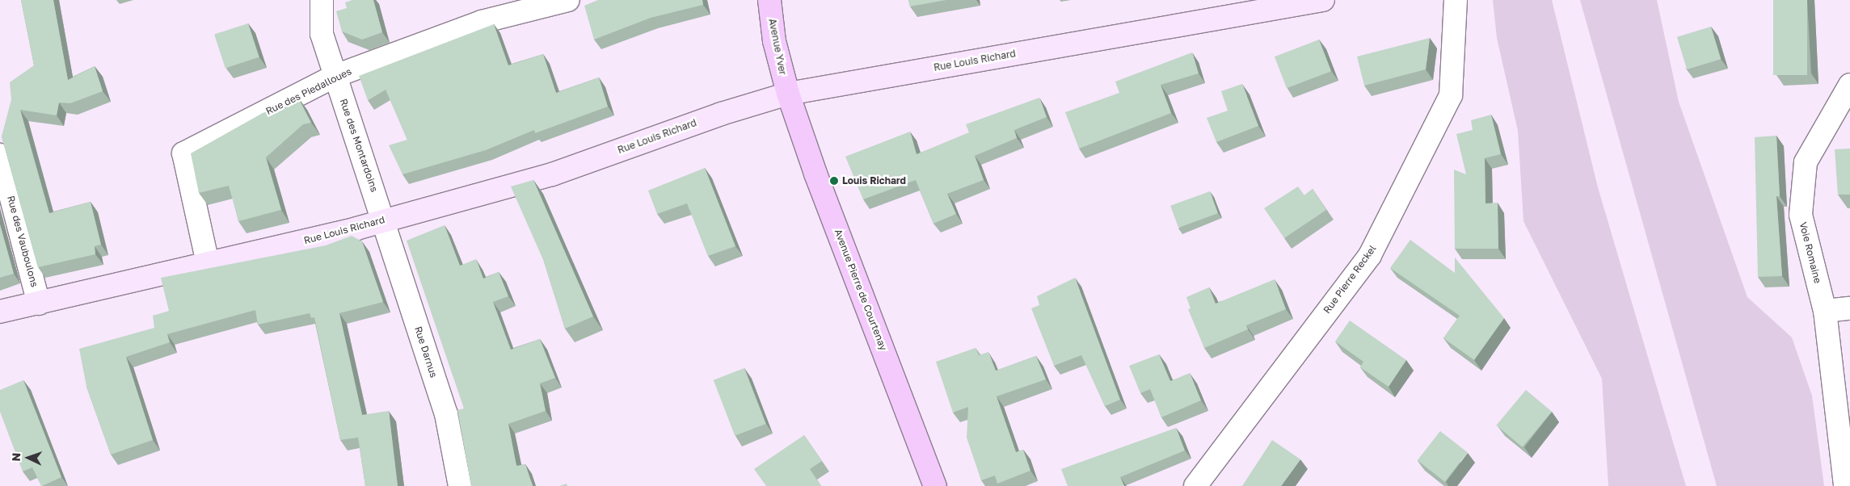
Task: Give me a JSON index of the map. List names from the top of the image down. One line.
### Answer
{"streets":{"main road":["Avenue Yver","Rue Louis Richard","Avenue Pierre de Courtenay"],"street":["Rue des Piedalloues","Rue des Montardoins","Rue des Vauboulons","Voie Romaine","Rue Pierre Reckel","Rue Darnus"]},"crossings":[["Avenue Yver","Rue Louis Richard"],["Avenue Yver","Avenue Pierre de Courtenay"],["Rue Louis Richard","Rue des Piedalloues"],["Rue Louis Richard","Rue des Montardoins"],["Rue Louis Richard","Rue des Vauboulons"],["Rue Louis Richard","Avenue Pierre de Courtenay"],["Rue Louis Richard","Rue Darnus"],["Rue des Piedalloues","Rue des Montardoins"],["Rue des Montardoins","Rue Darnus"]],"places":["Louis Richard"],"north":"left"}
